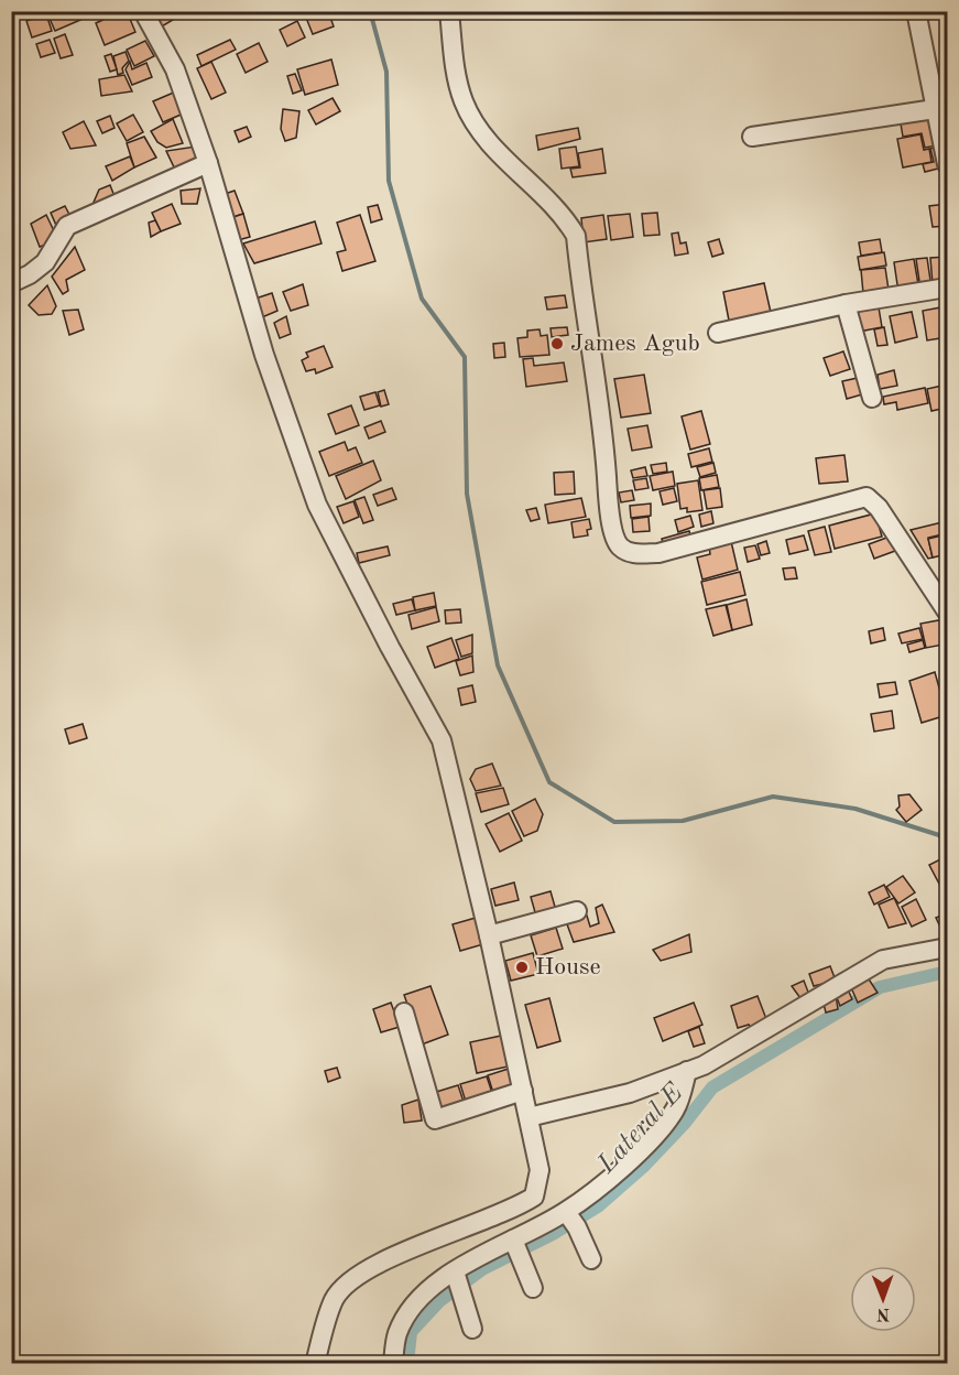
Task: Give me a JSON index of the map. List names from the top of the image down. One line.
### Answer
{"water":["Lateral E"],"places":["James Agub","House"],"north":"bottom"}
